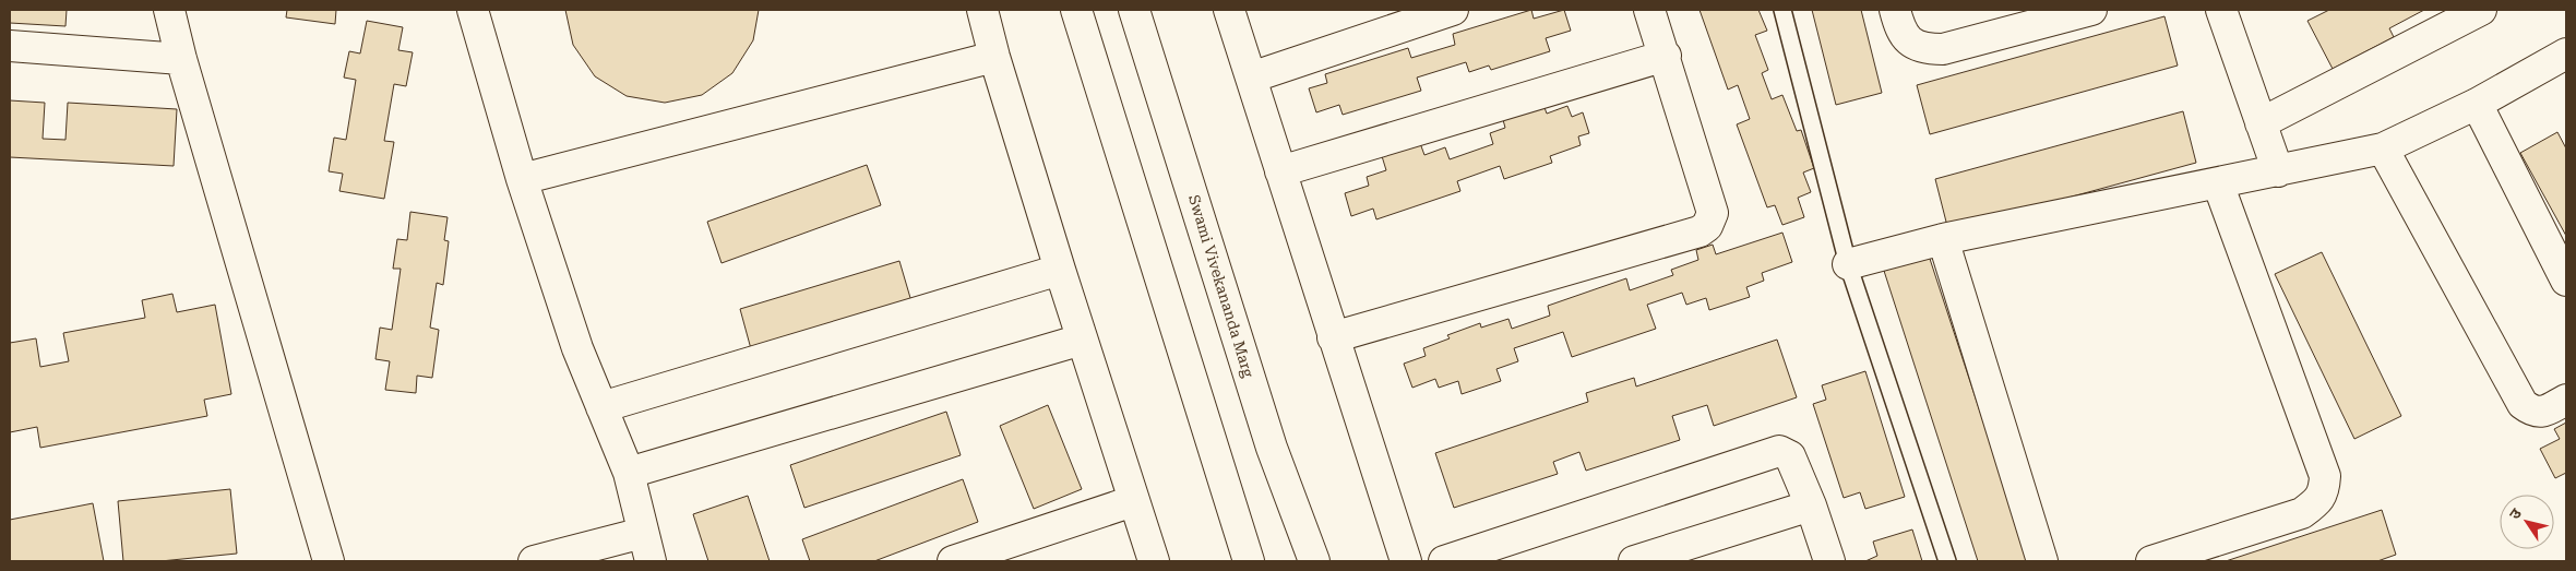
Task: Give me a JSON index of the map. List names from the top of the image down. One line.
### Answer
{"streets":{"street":["Swami Vivekananda Marg"]},"north":"top left"}
